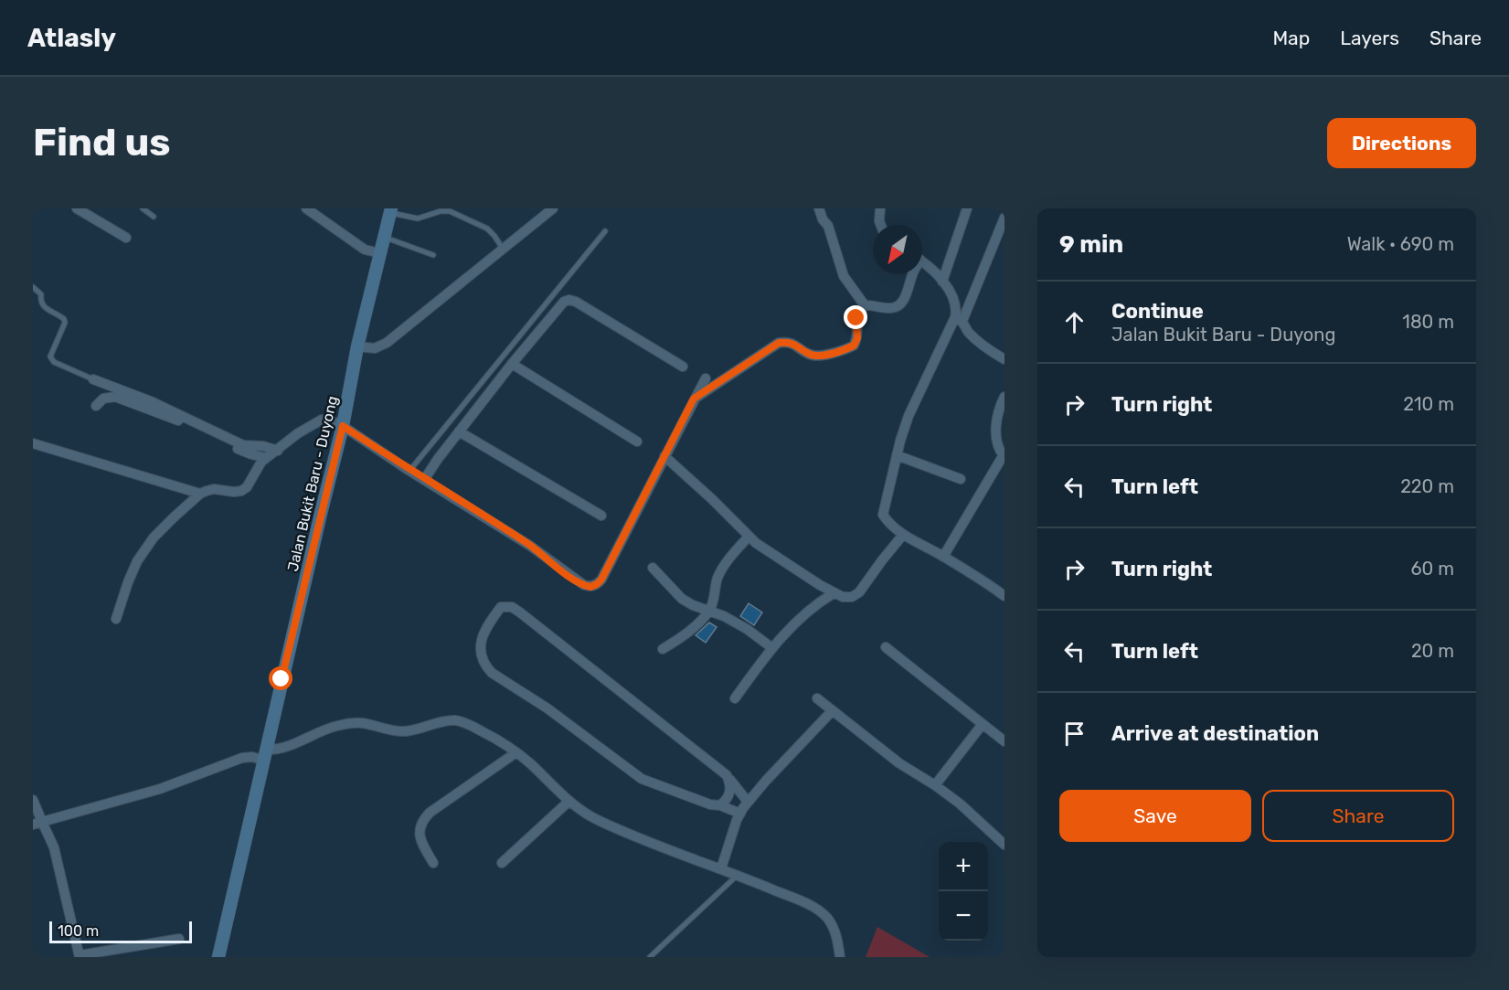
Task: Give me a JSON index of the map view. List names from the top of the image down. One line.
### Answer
{"streets":{"main road":["Jalan Bukit Baru - Duyong"]},"scale_bar":"100 m","north":"bottom left","page":{"header":"Atlasly","nav":["Map","Layers","Share"],"buttons":["Directions",["Save","Share"]],"title":"Find us","heading":["9 min","Walk · 690 m"],"list":[["Continue","Jalan Bukit Baru - Duyong","180 m"],["Turn right","210 m"],["Turn left","220 m"],["Turn right","60 m"],["Turn left","20 m"],"Arrive at destination"],"map_buttons":["+","−"],"scale":"100 m"}}
